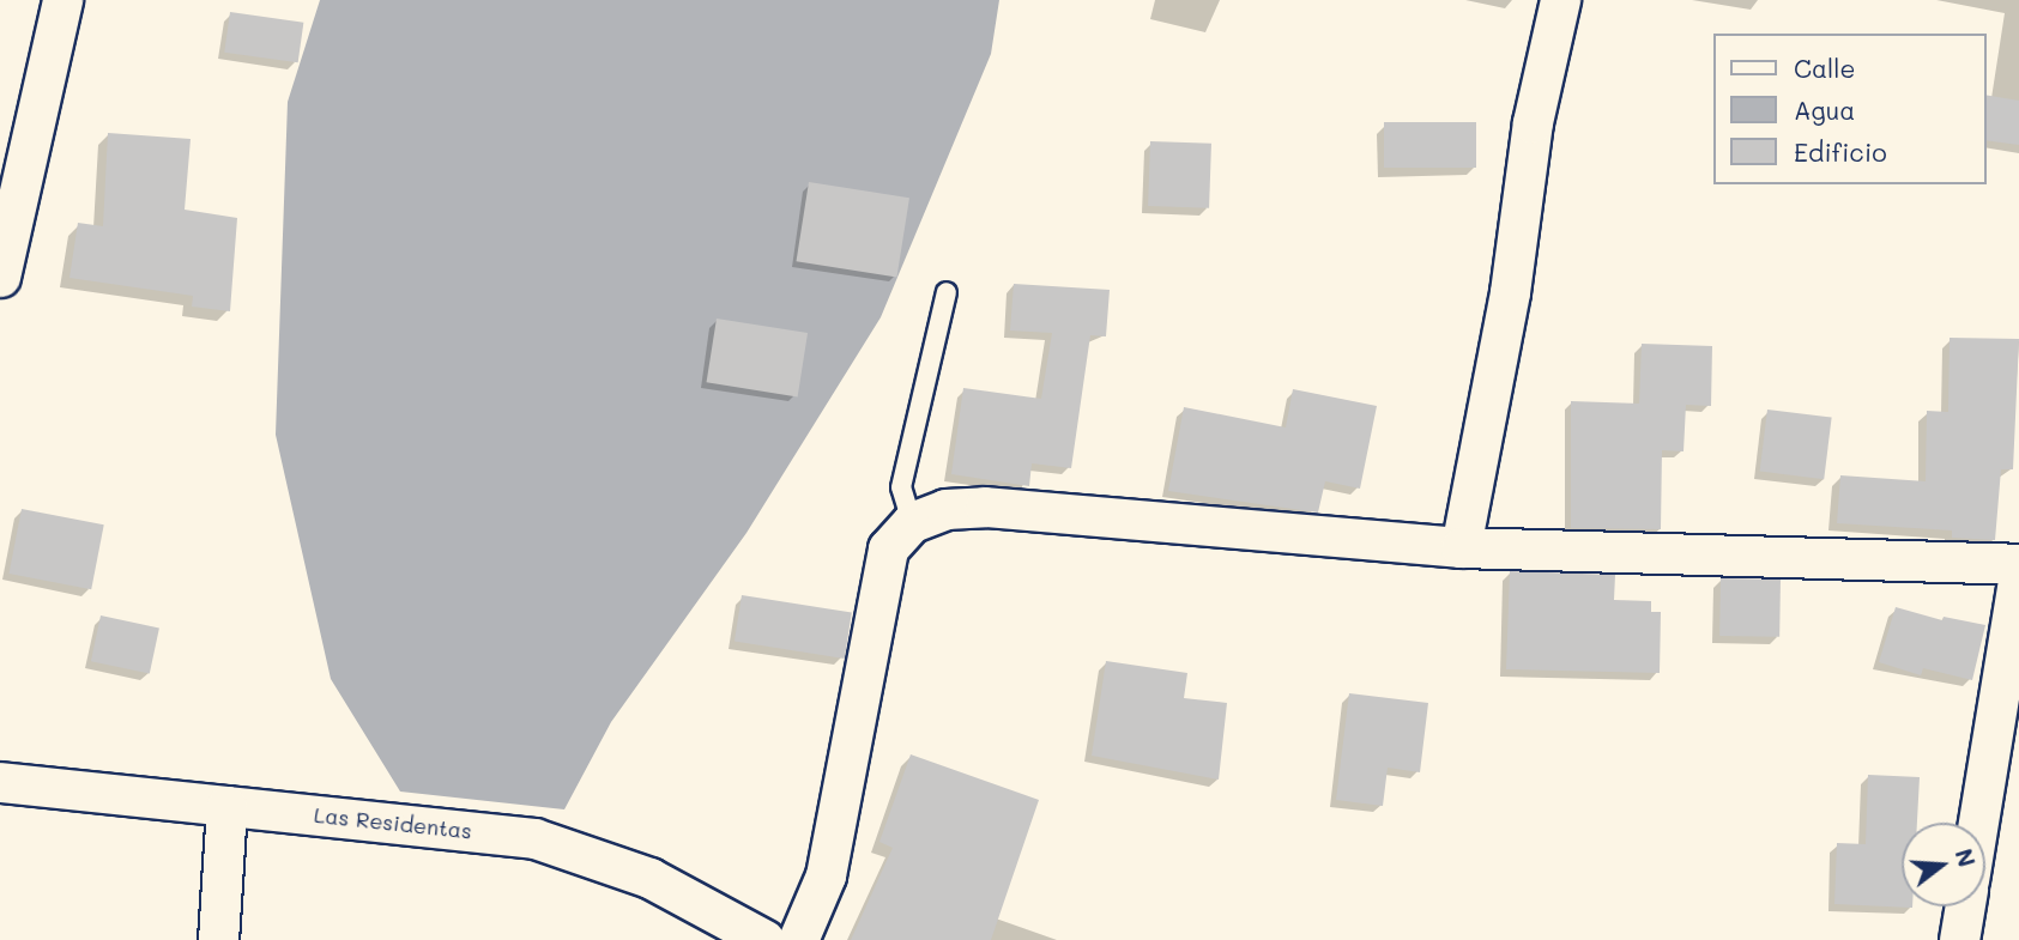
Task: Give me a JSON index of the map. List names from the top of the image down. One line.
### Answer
{"streets":{"street":["Las Residentas"]},"legend":["Calle","Agua","Edificio"],"north":"right"}
